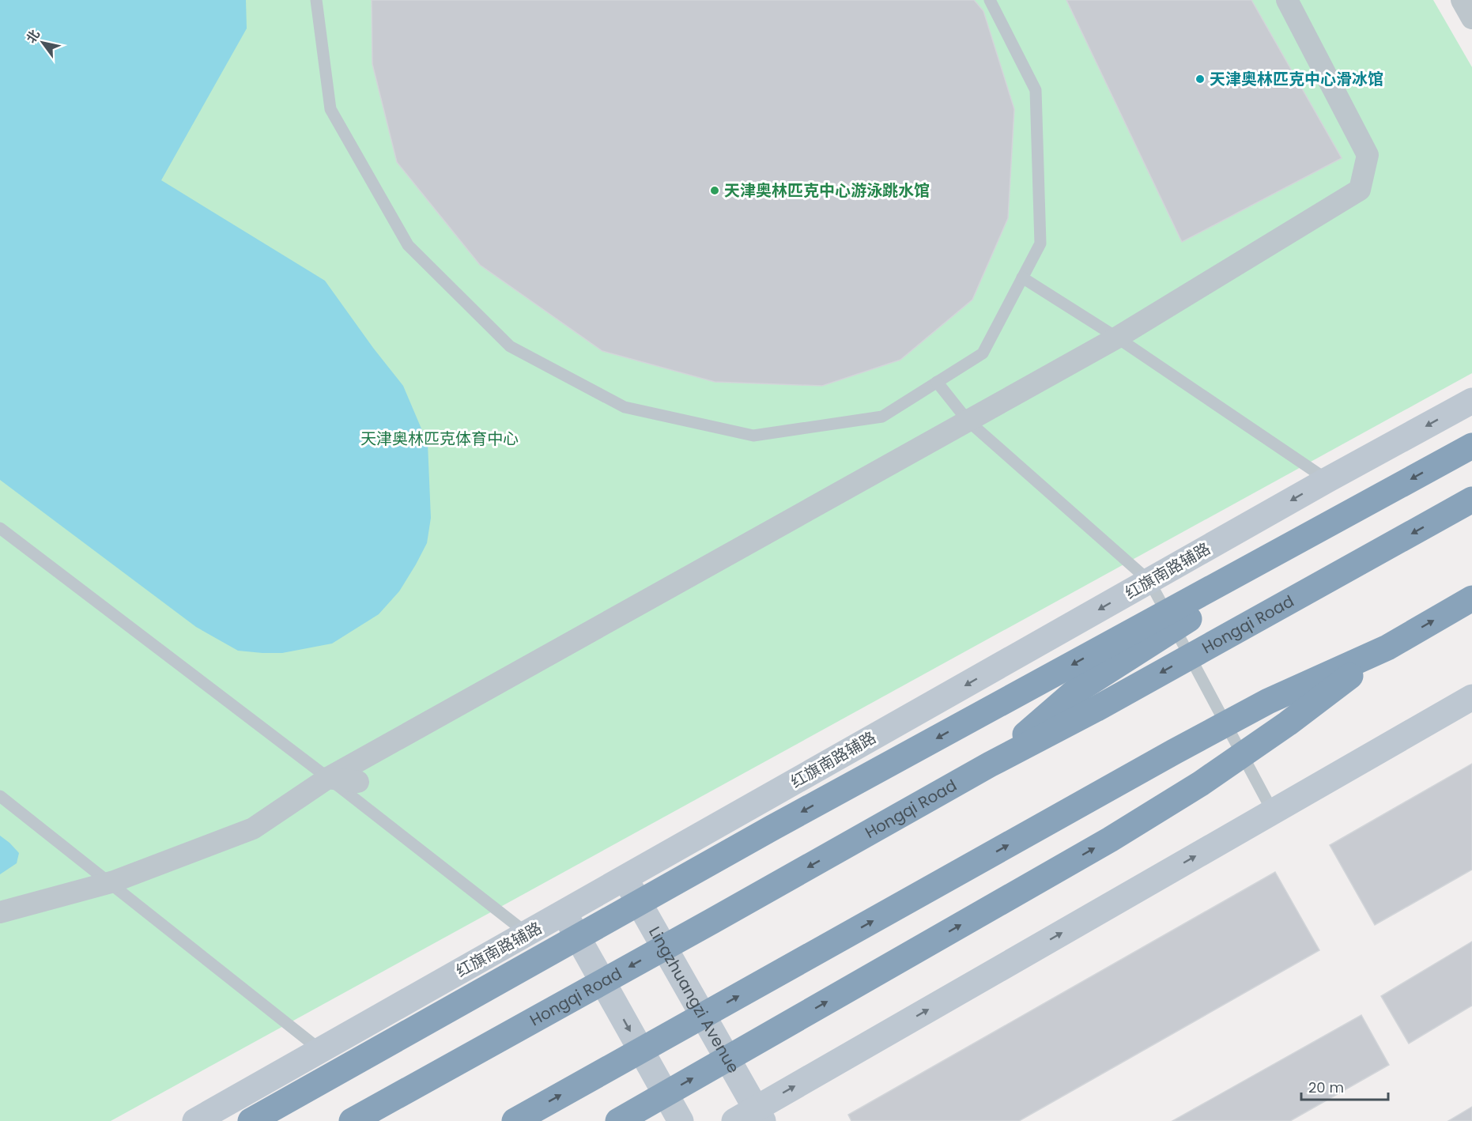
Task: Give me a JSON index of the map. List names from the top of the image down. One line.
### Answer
{"streets":{"highway":["Hongqi Road"],"main road":["红旗南路辅路","Lingzhuangzi Avenue"]},"crossings":[["红旗南路辅路","Lingzhuangzi Avenue"]],"one_way":["红旗南路辅路"],"parks":["天津奥林匹克体育中心"],"places":["天津奥林匹克中心滑冰馆","天津奥林匹克中心游泳跳水馆"],"scale_bar":"20 m","north":"top left"}
